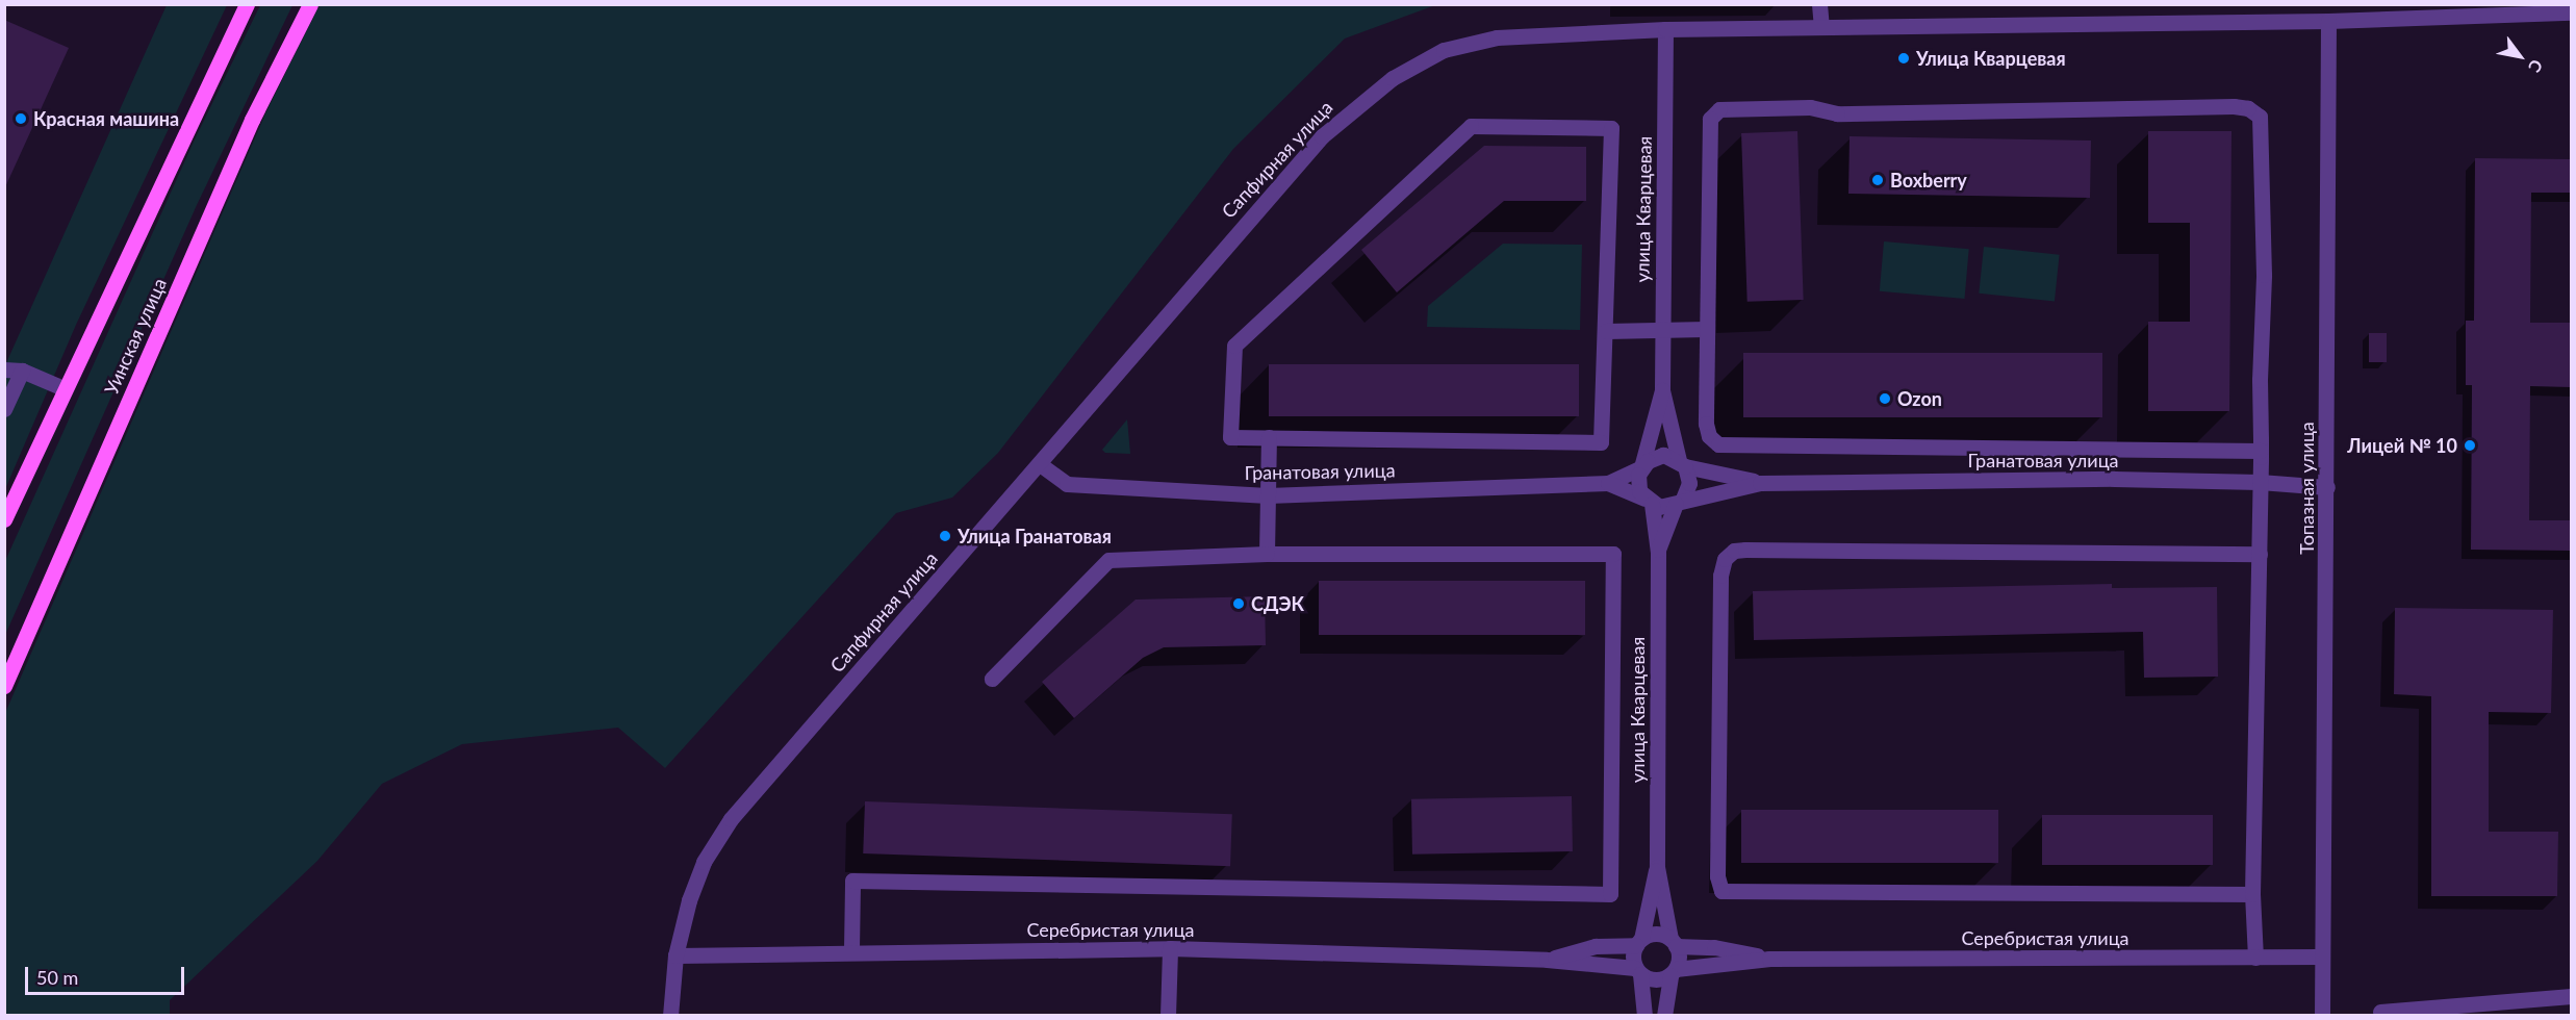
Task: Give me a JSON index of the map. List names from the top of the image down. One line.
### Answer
{"streets":{"main road":["Уинская улица"],"street":["Сапфирная улица","улица Кварцевая","Гранатовая улица","Топазная улица","Серебристая улица"]},"crossings":[["Сапфирная улица","улица Кварцевая"],["Сапфирная улица","Гранатовая улица"],["Сапфирная улица","Топазная улица"],["Сапфирная улица","Серебристая улица"],["Гранатовая улица","Топазная улица"],["Топазная улица","Серебристая улица"]],"places":["Улица Кварцевая","Красная машина","Boxberry","Ozon","Лицей № 10","Улица Гранатовая","СДЭК"],"scale_bar":"50 m","north":"bottom right"}
